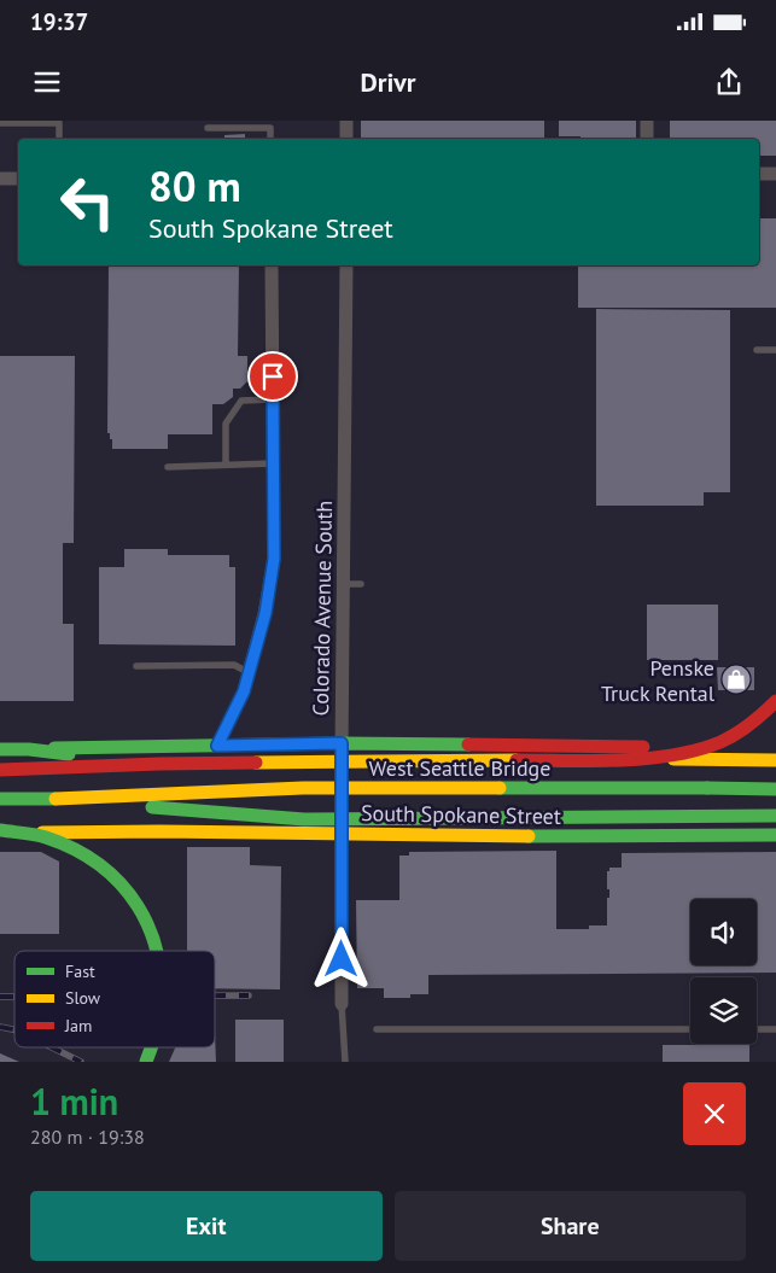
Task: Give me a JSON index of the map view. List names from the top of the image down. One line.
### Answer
{"streets":{"main road":["West Seattle Bridge","South Spokane Street"],"street":["Colorado Avenue South"]},"crossings":[["Colorado Avenue South","South Spokane Street"]],"places":{"shop":["Penske Truck Rental"]},"legend":["Fast","Slow","Jam"],"page":{"status":"19:37","header":"Drivr","turn":["80 m","South Spokane Street"],"heading":["1 min","280 m · 19:38"],"buttons":["Exit","Share"]}}
